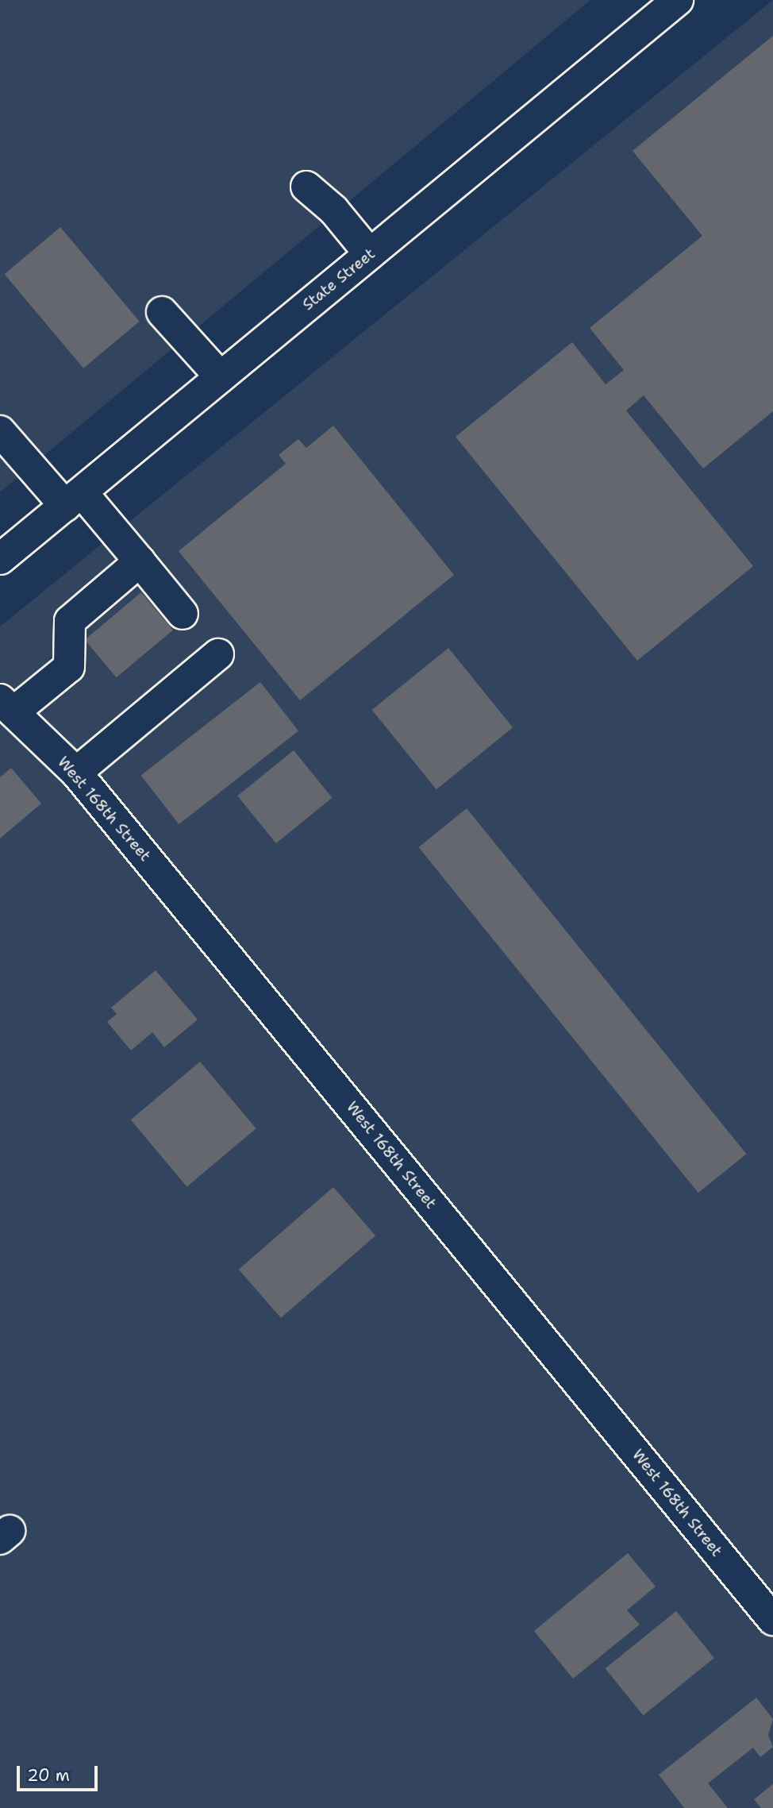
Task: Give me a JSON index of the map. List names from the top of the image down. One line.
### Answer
{"streets":{"street":["State Street","West 168th Street"]},"scale_bar":"20 m"}
